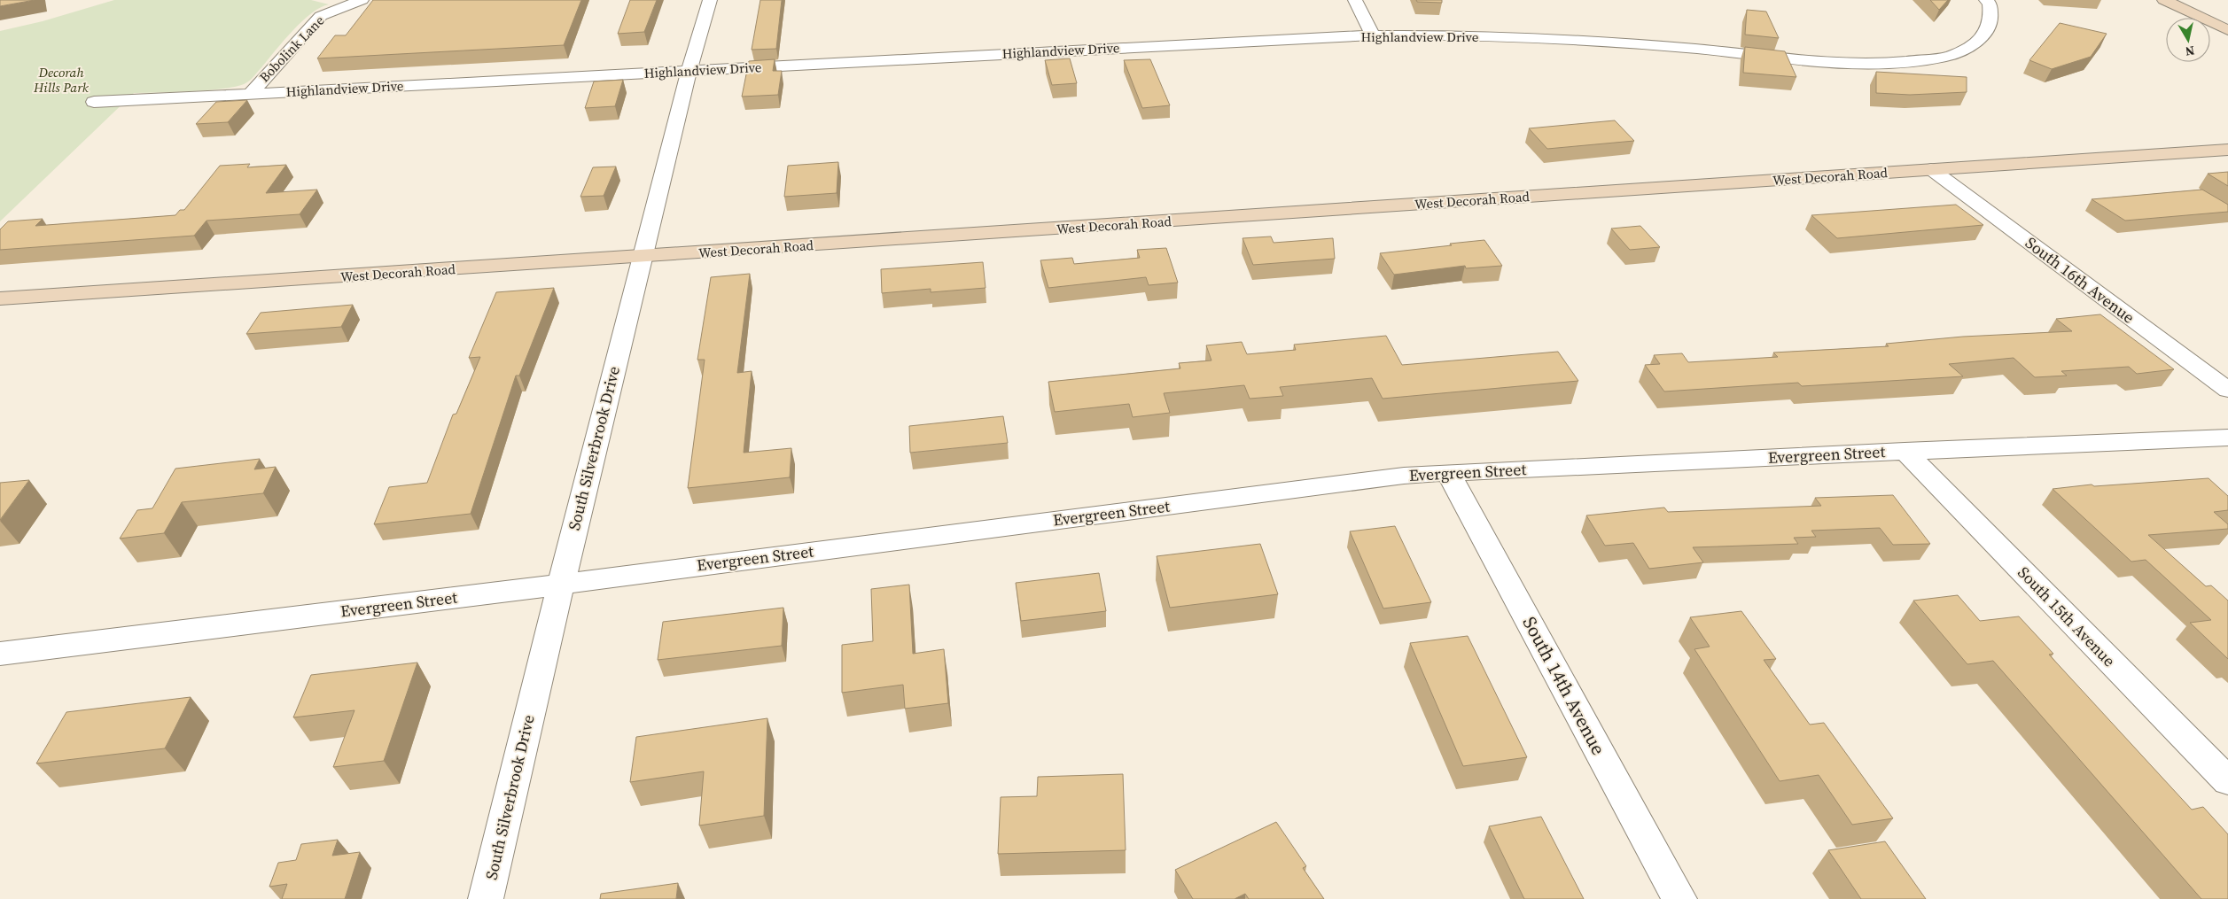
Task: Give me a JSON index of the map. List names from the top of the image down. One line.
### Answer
{"streets":{"street":["Highlandview Drive","Bobolink Lane","West Decorah Road","South 16th Avenue","South Silverbrook Drive","Evergreen Street","South 15th Avenue","South 14th Avenue"]},"crossings":[["Highlandview Drive","Bobolink Lane"],["Highlandview Drive","South Silverbrook Drive"],["West Decorah Road","South 16th Avenue"],["West Decorah Road","South Silverbrook Drive"],["South Silverbrook Drive","Evergreen Street"],["Evergreen Street","South 15th Avenue"],["Evergreen Street","South 14th Avenue"]],"parks":["Decorah Hills Park"],"north":"bottom"}
